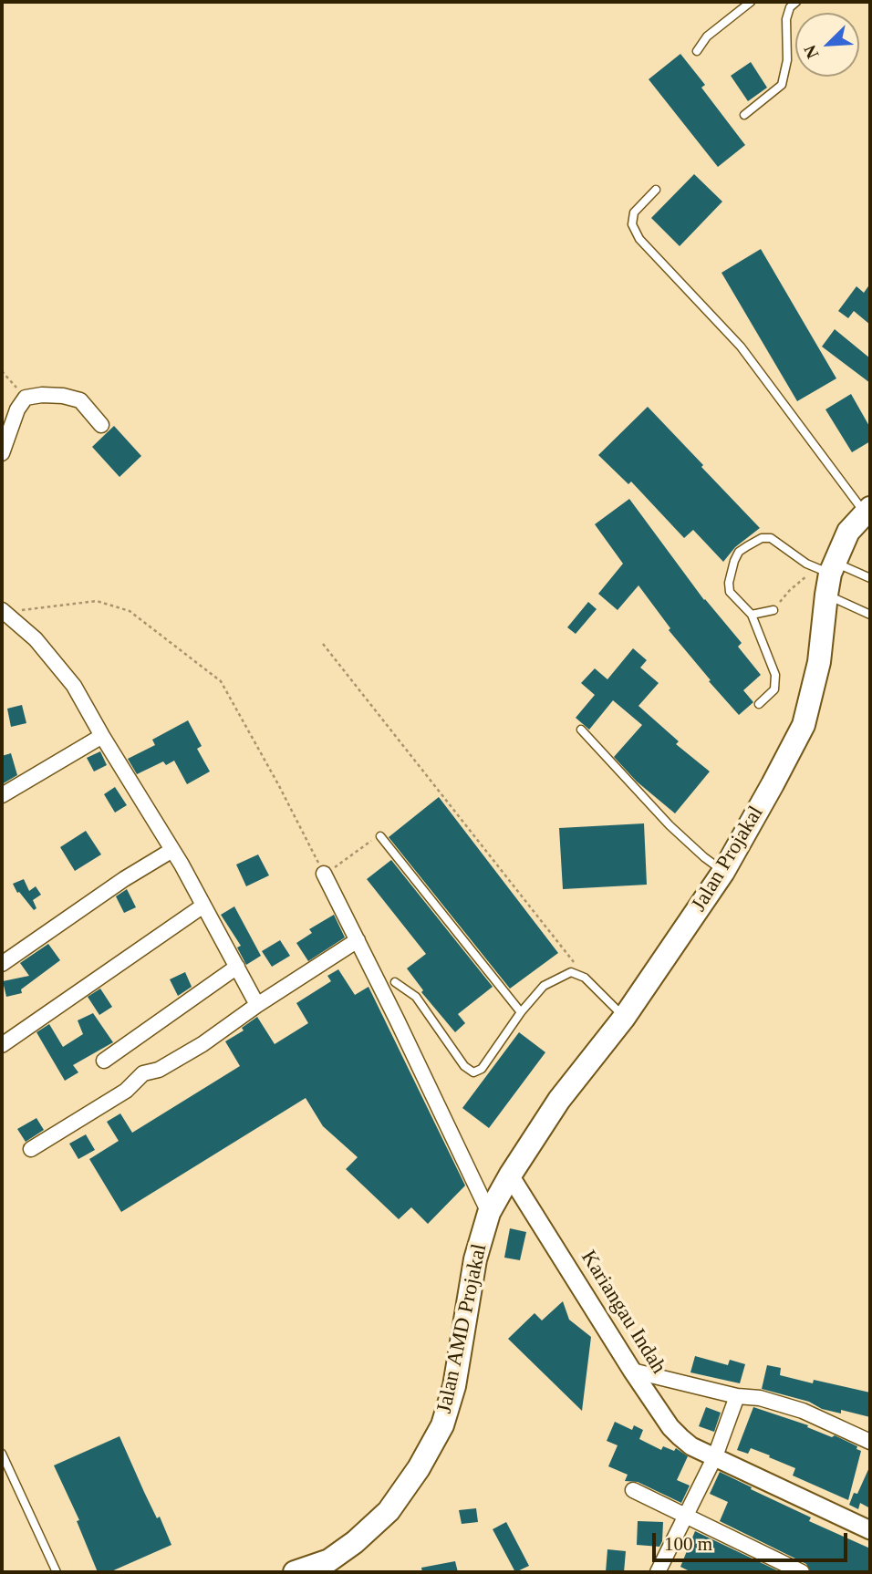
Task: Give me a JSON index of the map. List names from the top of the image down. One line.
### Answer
{"streets":{"main road":["Jalan Projakal","Jalan AMD Projakal"],"street":["Kariangau Indah"]},"crossings":[["Jalan Projakal","Kariangau Indah"],["Jalan Projakal","Jalan AMD Projakal"],["Kariangau Indah","Jalan AMD Projakal"]],"scale_bar":"100 m","north":"bottom left"}
